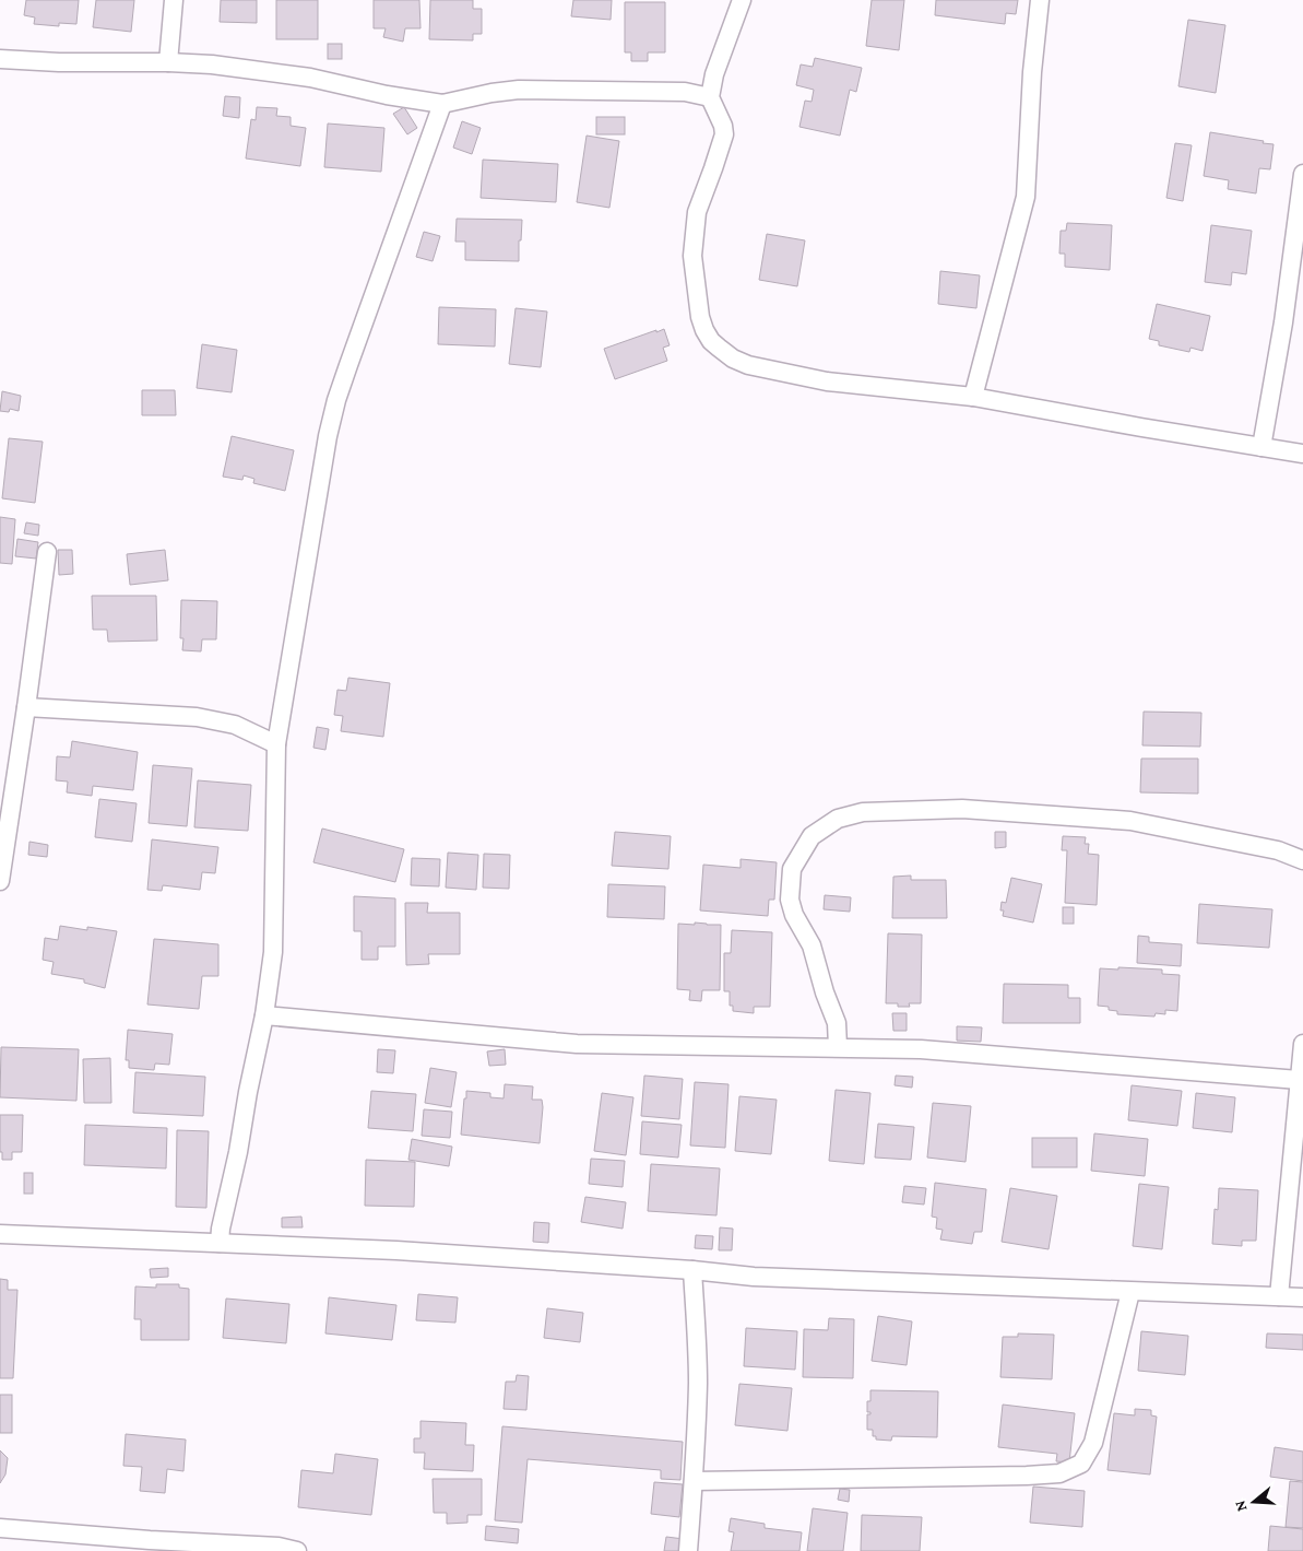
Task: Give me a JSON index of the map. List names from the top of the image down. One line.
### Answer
{"north":"left"}
